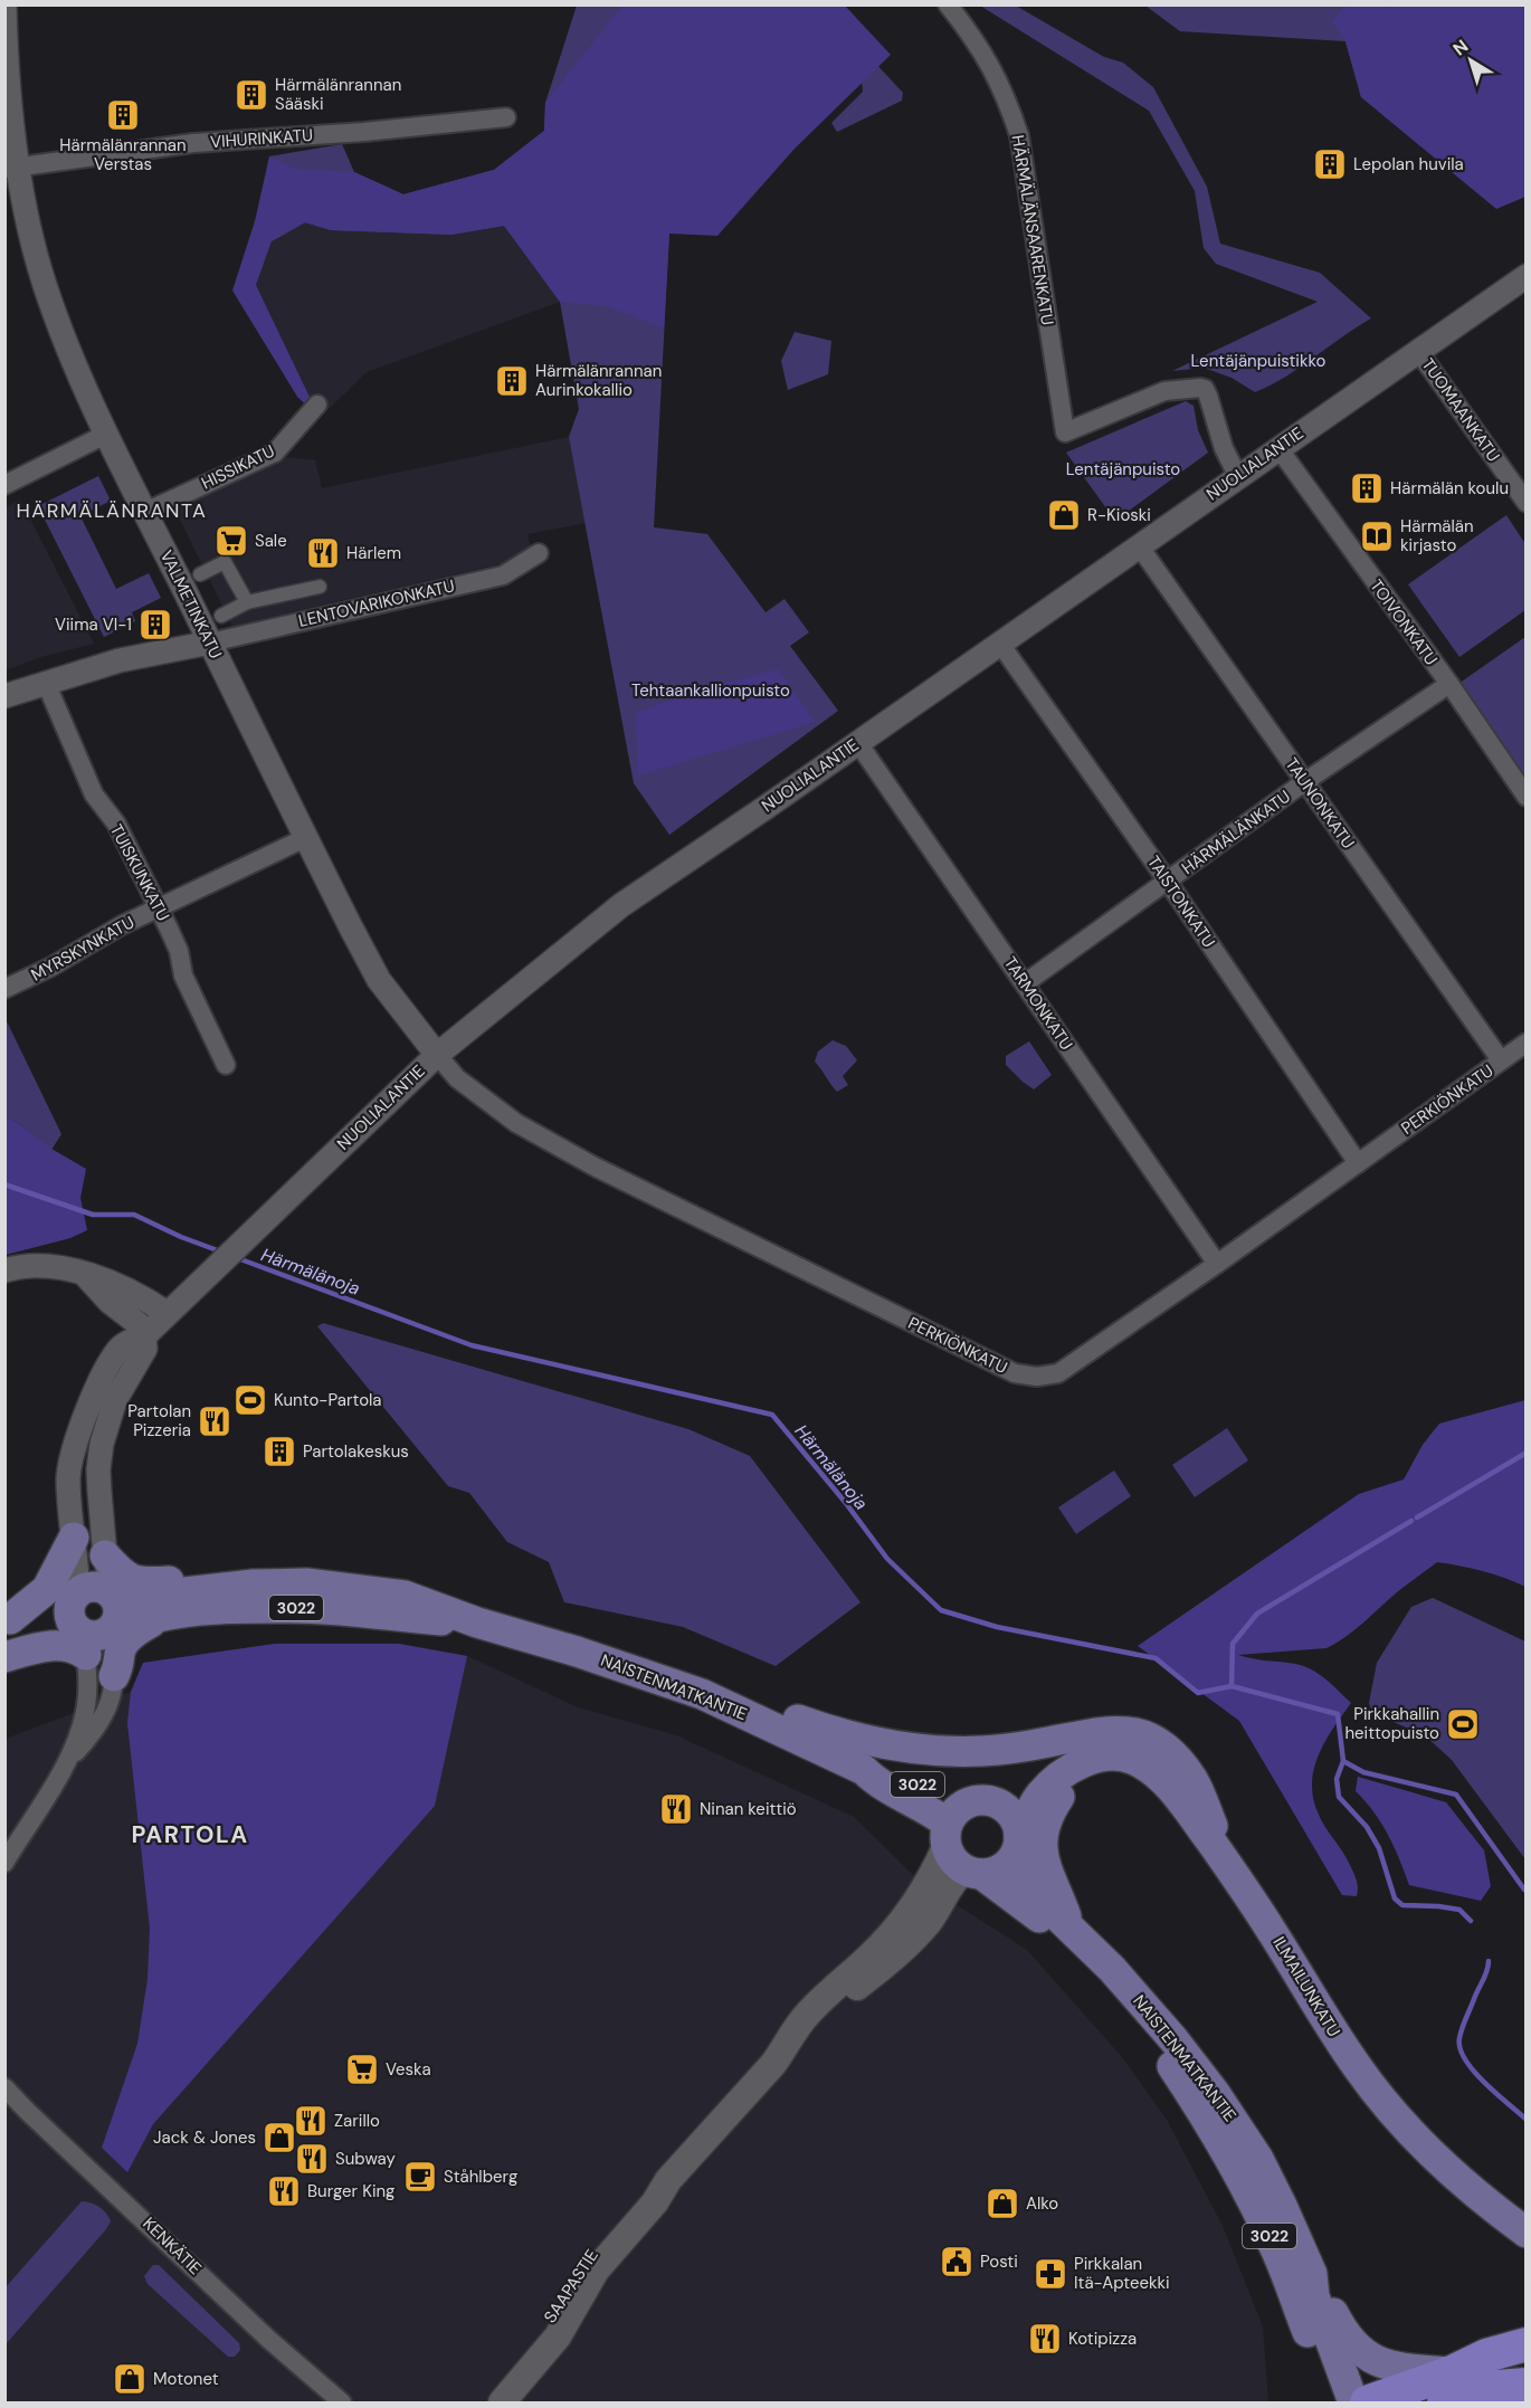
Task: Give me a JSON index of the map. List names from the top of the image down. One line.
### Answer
{"streets":{"main road":["3022","NAISTENMATKANTIE","ILMAILUNKATU","SAAPASTIE"],"street":["VIHURINKATU","HÄRMÄLÄNSAARENKATU","TUOMAANKATU","NUOLIALANTIE","HISSIKATU","LENTOVARIKONKATU","VALMETINKATU","TOIVONKATU","TAUNONKATU","HÄRMÄLÄNKATU","TUISKUNKATU","TAISTONKATU","MYRSKYNKATU","TARMONKATU","PERKIÖNKATU","KENKÄTIE"]},"crossings":[["VIHURINKATU","VALMETINKATU"],["HÄRMÄLÄNSAARENKATU","NUOLIALANTIE"],["TUOMAANKATU","NUOLIALANTIE"],["NUOLIALANTIE","VALMETINKATU"],["NUOLIALANTIE","TOIVONKATU"],["NUOLIALANTIE","TAUNONKATU"],["NUOLIALANTIE","TAISTONKATU"],["NUOLIALANTIE","TARMONKATU"],["NUOLIALANTIE","PERKIÖNKATU"],["NUOLIALANTIE","NAISTENMATKANTIE"],["HISSIKATU","VALMETINKATU"],["LENTOVARIKONKATU","VALMETINKATU"],["VALMETINKATU","MYRSKYNKATU"],["VALMETINKATU","PERKIÖNKATU"],["TOIVONKATU","HÄRMÄLÄNKATU"],["TAUNONKATU","HÄRMÄLÄNKATU"],["TAUNONKATU","PERKIÖNKATU"],["HÄRMÄLÄNKATU","TAISTONKATU"],["HÄRMÄLÄNKATU","TARMONKATU"],["TUISKUNKATU","MYRSKYNKATU"],["TAISTONKATU","PERKIÖNKATU"],["TARMONKATU","PERKIÖNKATU"],["3022","NAISTENMATKANTIE"],["3022","ILMAILUNKATU"],["3022","SAAPASTIE"],["NAISTENMATKANTIE","ILMAILUNKATU"],["NAISTENMATKANTIE","SAAPASTIE"],["ILMAILUNKATU","SAAPASTIE"]],"districts":["HÄRMÄLÄNRANTA","PARTOLA"],"water":["Härmälänoja"],"parks":["Lentäjänpuistikko","Lentäjänpuisto","Tehtaankallionpuisto"],"places":{"building":["Härmälänrannan Sääski","Härmälänrannan Verstas","Lepolan huvila","Härmälänrannan Aurinkokallio","Härmälän koulu","Viima VI-1","Partolakeskus"],"shop":["R-Kioski","Jack & Jones","Alko","Motonet"],"library":["Härmälän kirjasto"],"supermarket":["Sale","Veska"],"restaurant":["Härlem","Partolan Pizzeria","Ninan keittiö","Zarillo","Subway","Burger King","Kotipizza"],"sports":["Kunto-Partola","Pirkkahallin heittopuisto"],"cafe":["Ståhlberg"],"public building":["Posti"],"pharmacy":["Pirkkalan Itä-Apteekki"]},"north":"top left"}
